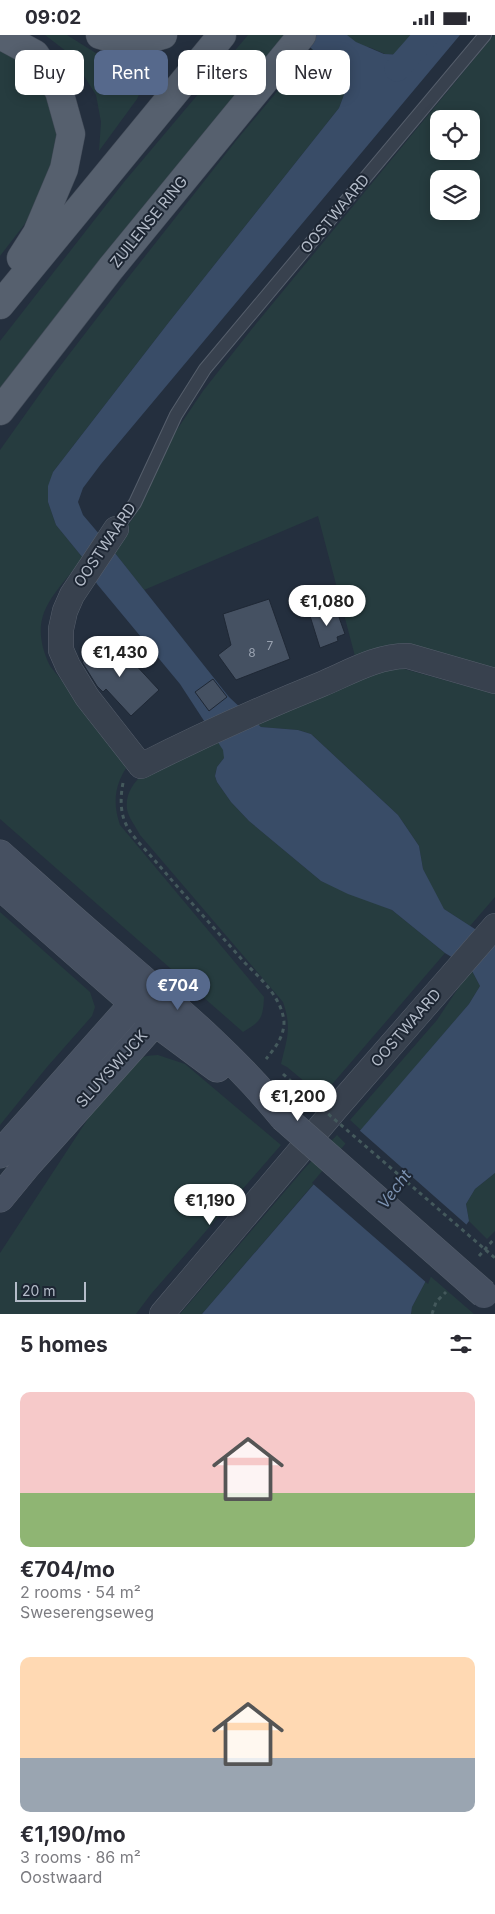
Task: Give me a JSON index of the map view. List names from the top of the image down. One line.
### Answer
{"streets":{"main road":["ZUILENSE RING","SLUYSWIJCK"],"street":["OOSTWAARD"]},"water":["Vecht"],"house_numbers":["7","8"],"scale_bar":"20 m","page":{"status":"09:02","chip":["Buy","Rent","Filters","New"],"price":["€1,080","€1,430","€704","€1,200","€1,190"],"scale":"20 m","heading":"5 homes","list":[{"name":"€704/mo","note":"2 rooms · 54 m² · Sweserengseweg"},{"name":"€1,190/mo","note":"3 rooms · 86 m² · Oostwaard"}]}}
